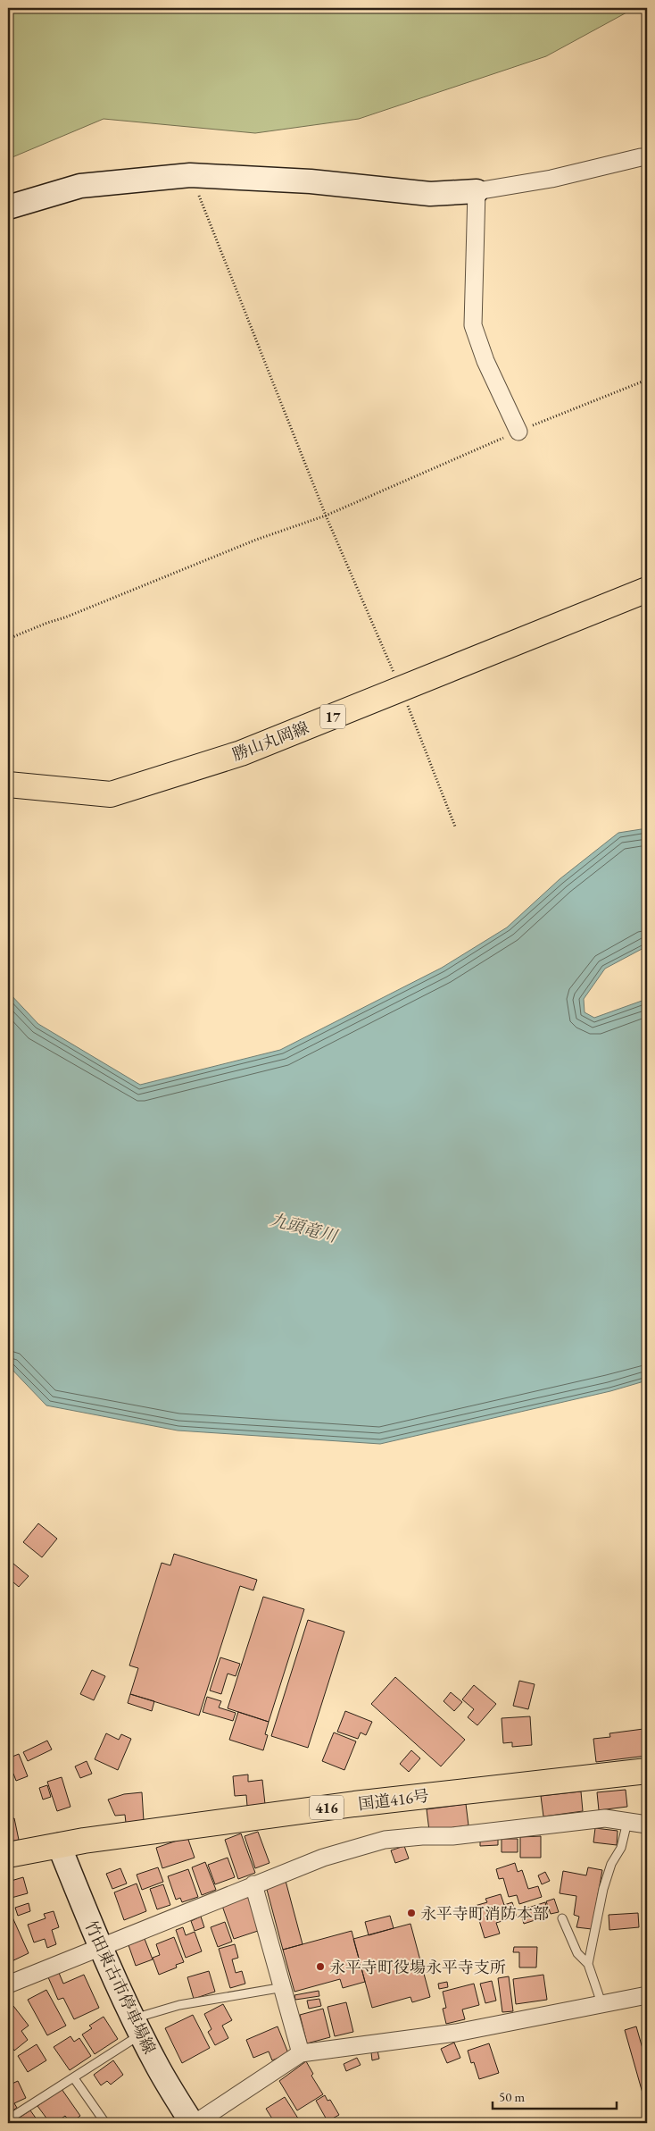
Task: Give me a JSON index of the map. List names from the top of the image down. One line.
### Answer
{"streets":{"main road":["17","勝山丸岡線","国道416号","416"],"street":["竹田東古市停車場線"]},"crossings":[["国道416号","竹田東古市停車場線"]],"water":["九頭竜川"],"places":["永平寺町消防本部","永平寺町役場永平寺支所"],"scale_bar":"50 m"}
